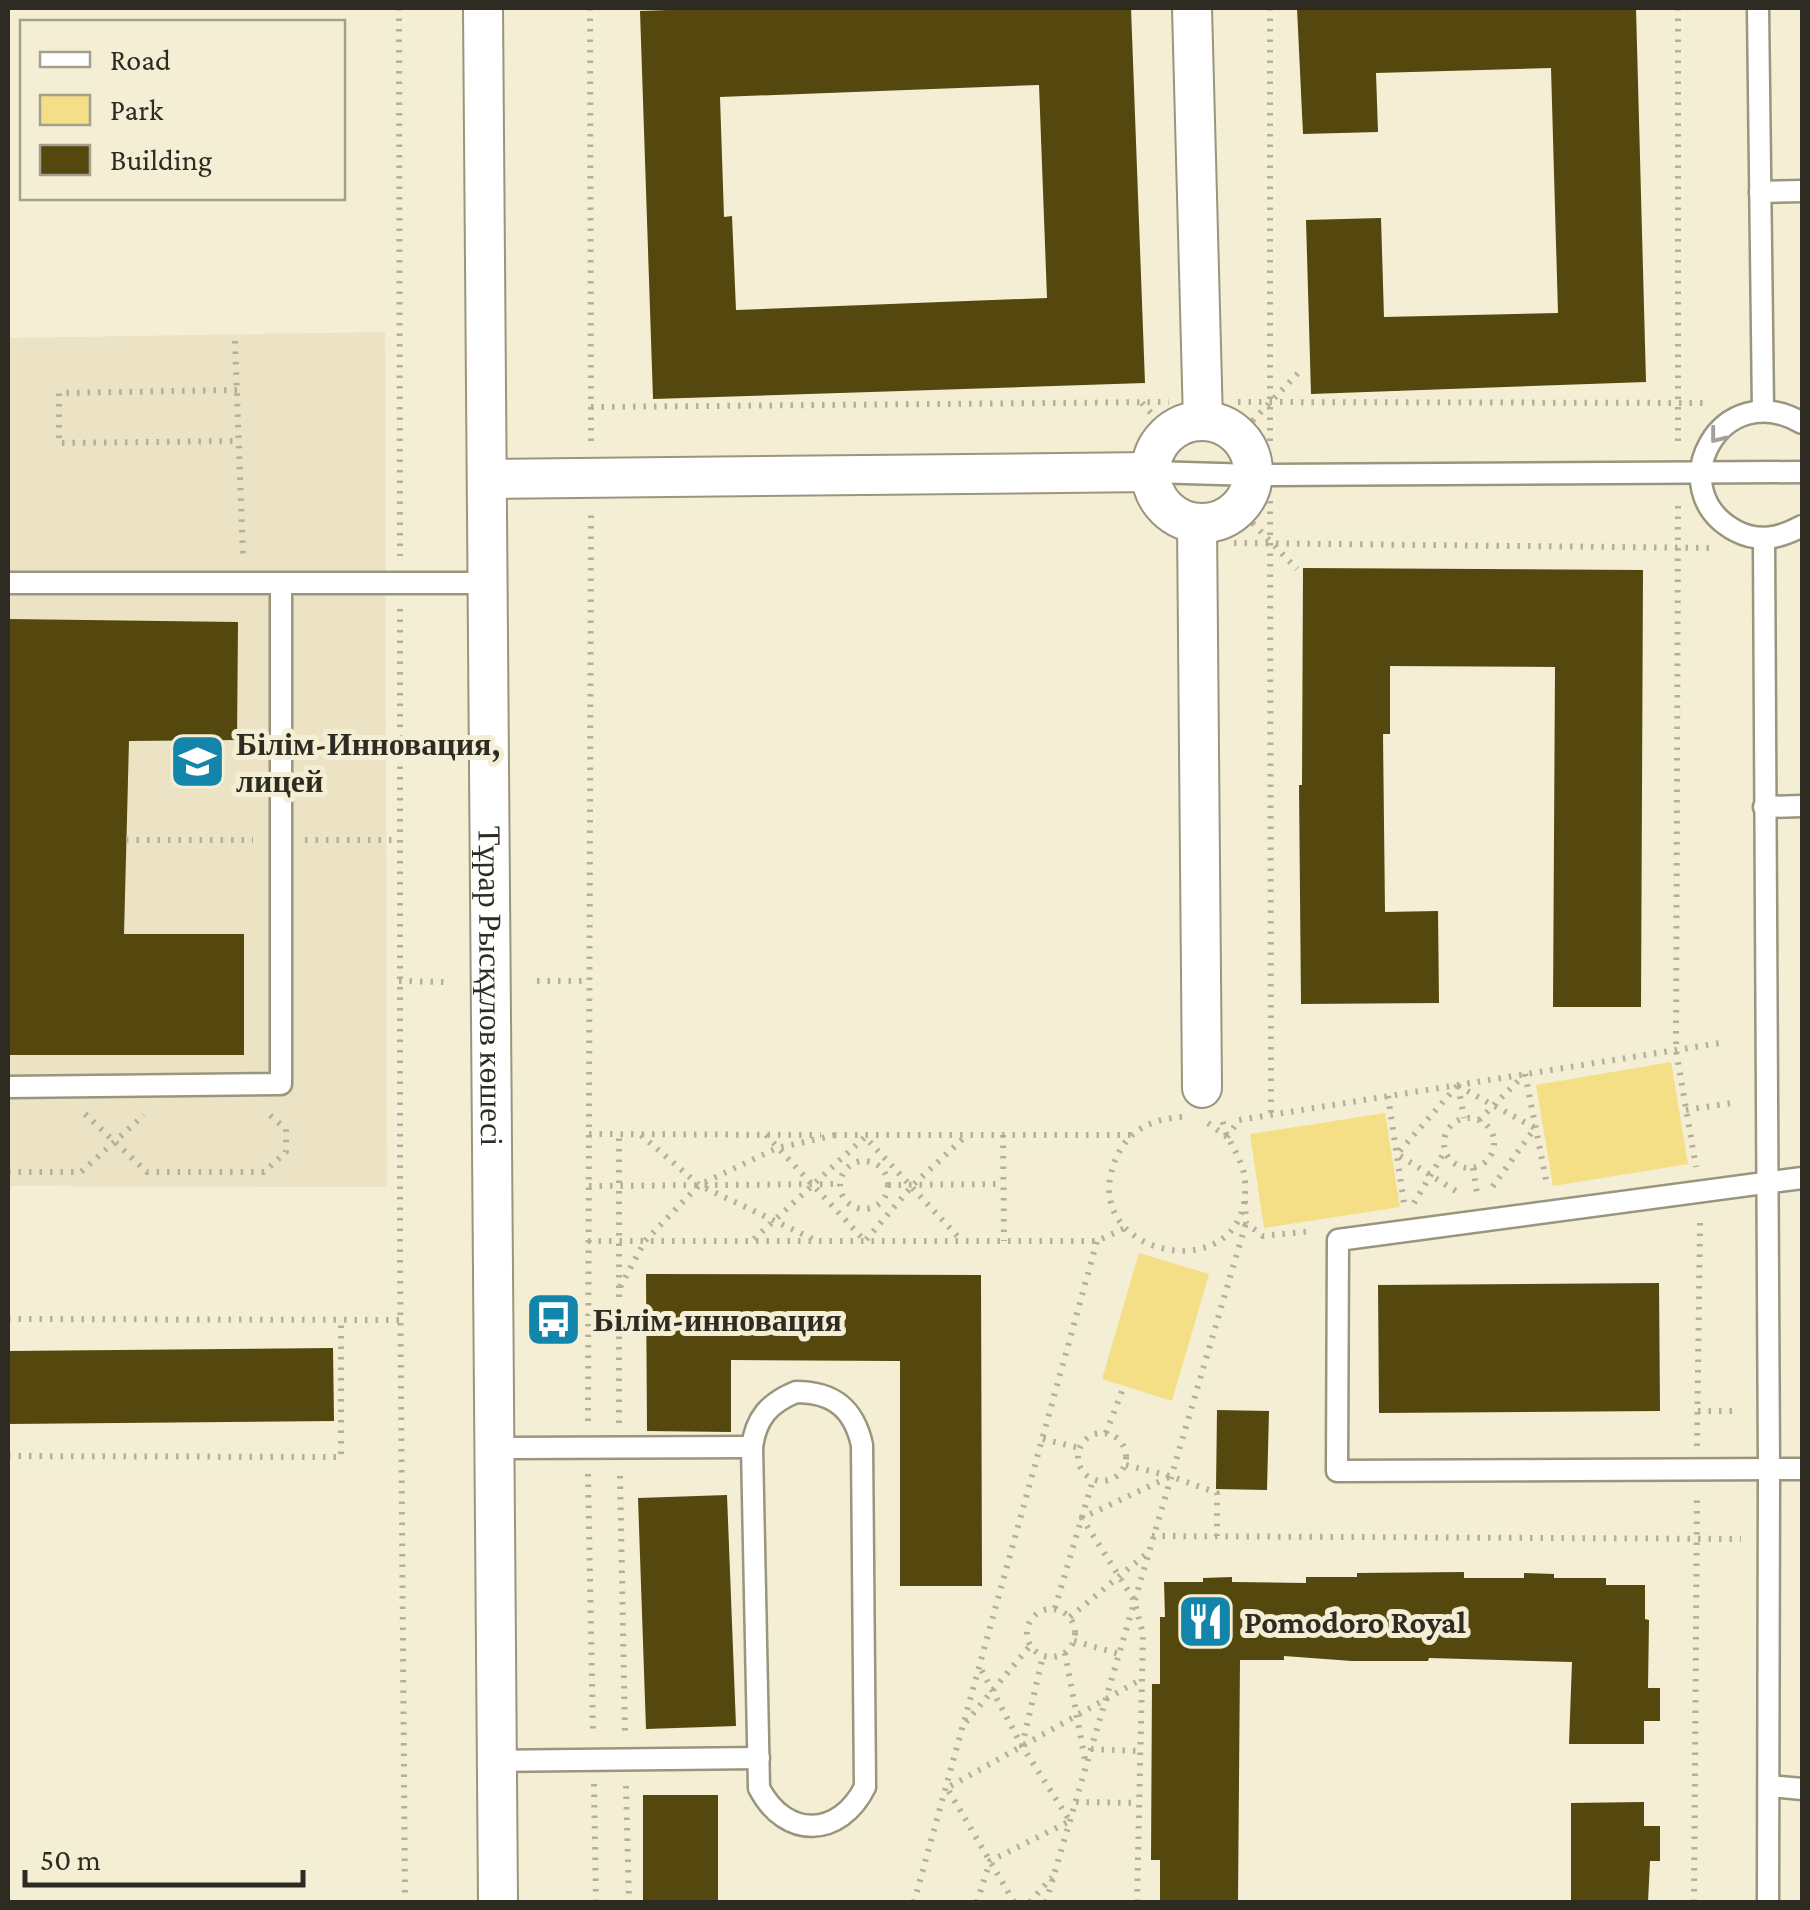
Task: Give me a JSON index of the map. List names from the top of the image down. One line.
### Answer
{"streets":{"street":["Тұрар Рысқұлов көшесі"]},"places":{"school or university":["Білім-Инновация, лицей"],"bus stop":["Білім-инновация"],"restaurant":["Pomodoro Royal"]},"legend":["Road","Park","Building"],"scale_bar":"50 m"}
